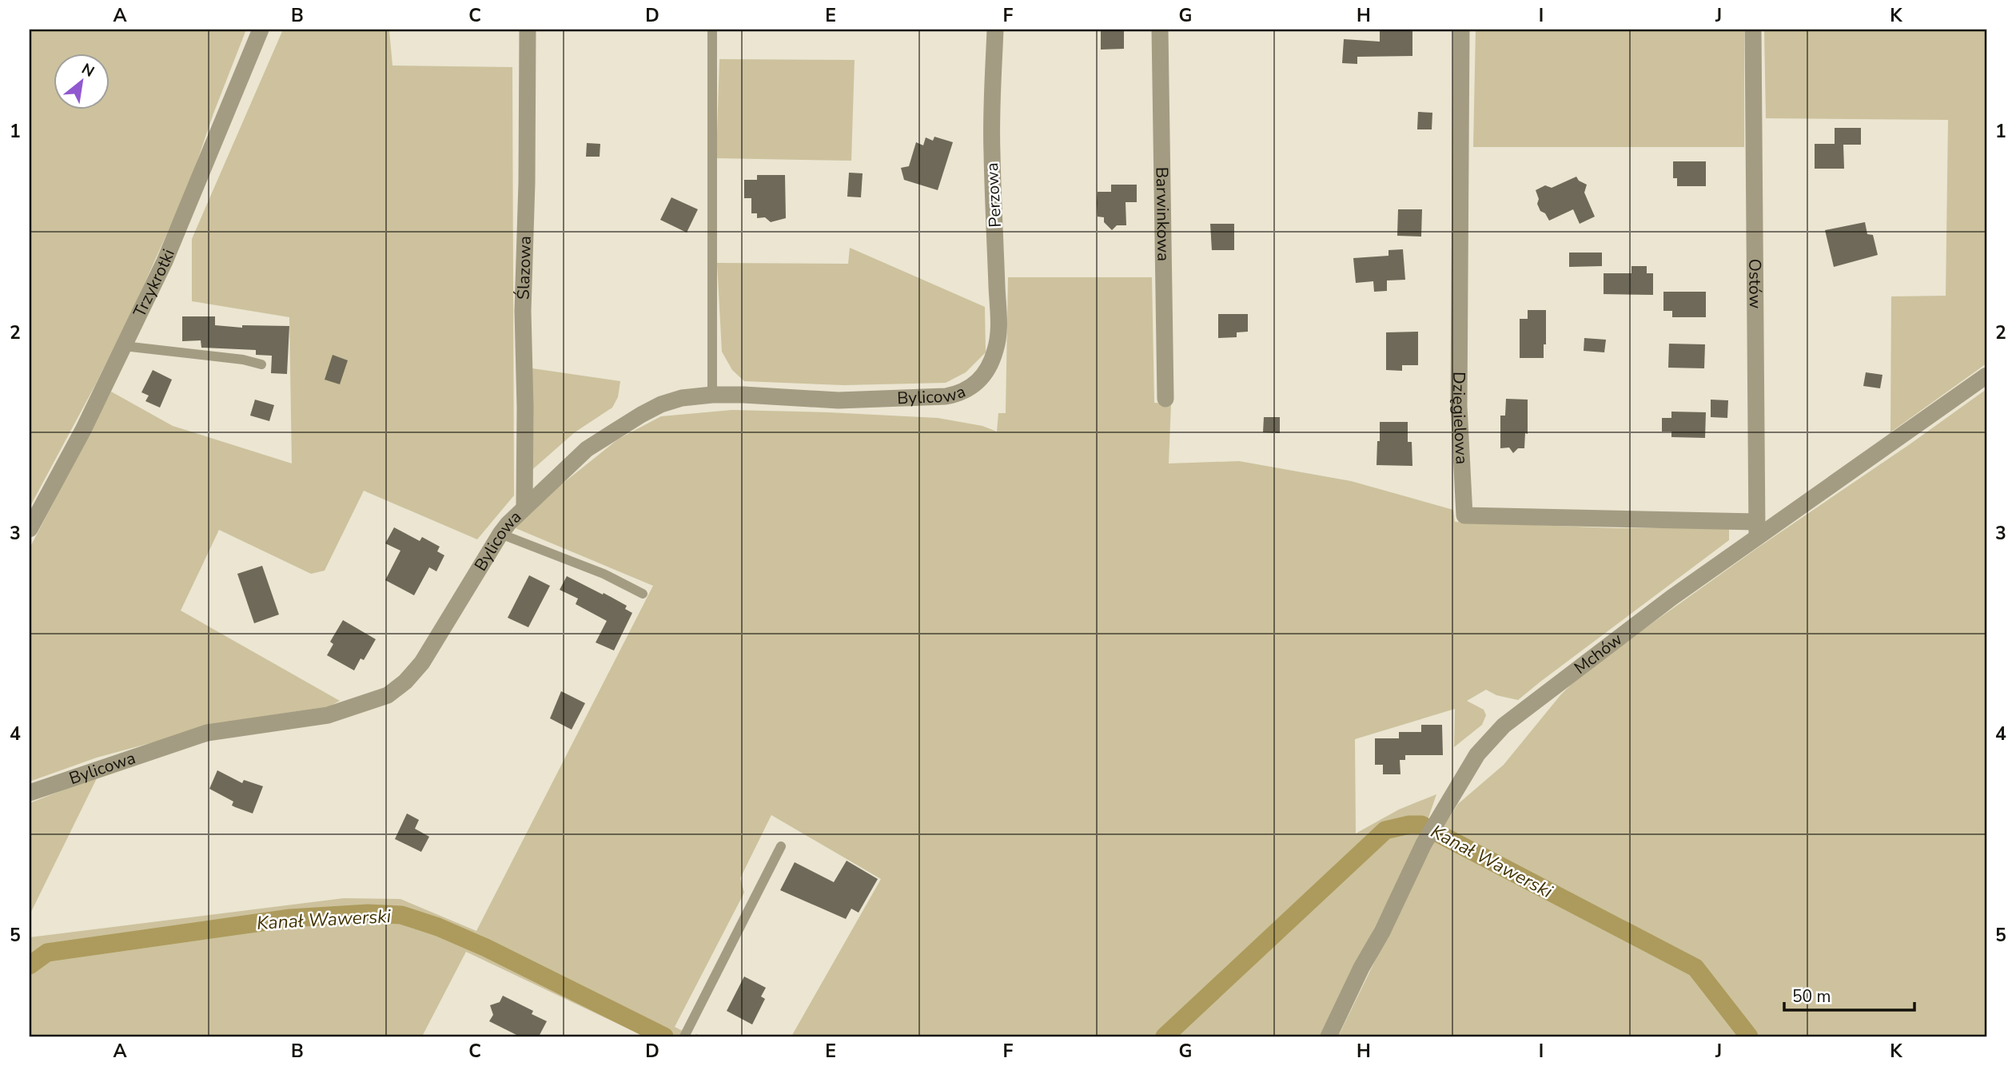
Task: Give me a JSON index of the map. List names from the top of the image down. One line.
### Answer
{"streets":{"street":["Perzowa","Barwinkowa","Ślazowa","Trzykrotki","Ostów","Bylicowa","Dzięgielowa","Mchów"]},"crossings":[["Perzowa","Bylicowa"],["Ślazowa","Bylicowa"],["Ostów","Dzięgielowa"],["Ostów","Mchów"],["Dzięgielowa","Mchów"]],"water":["Kanał Wawerski"],"scale_bar":"50 m","north":"top right","grid":{"columns":["A","B","C","D","E","F","G","H","I","J","K"],"rows":["1","2","3","4","5"]}}
